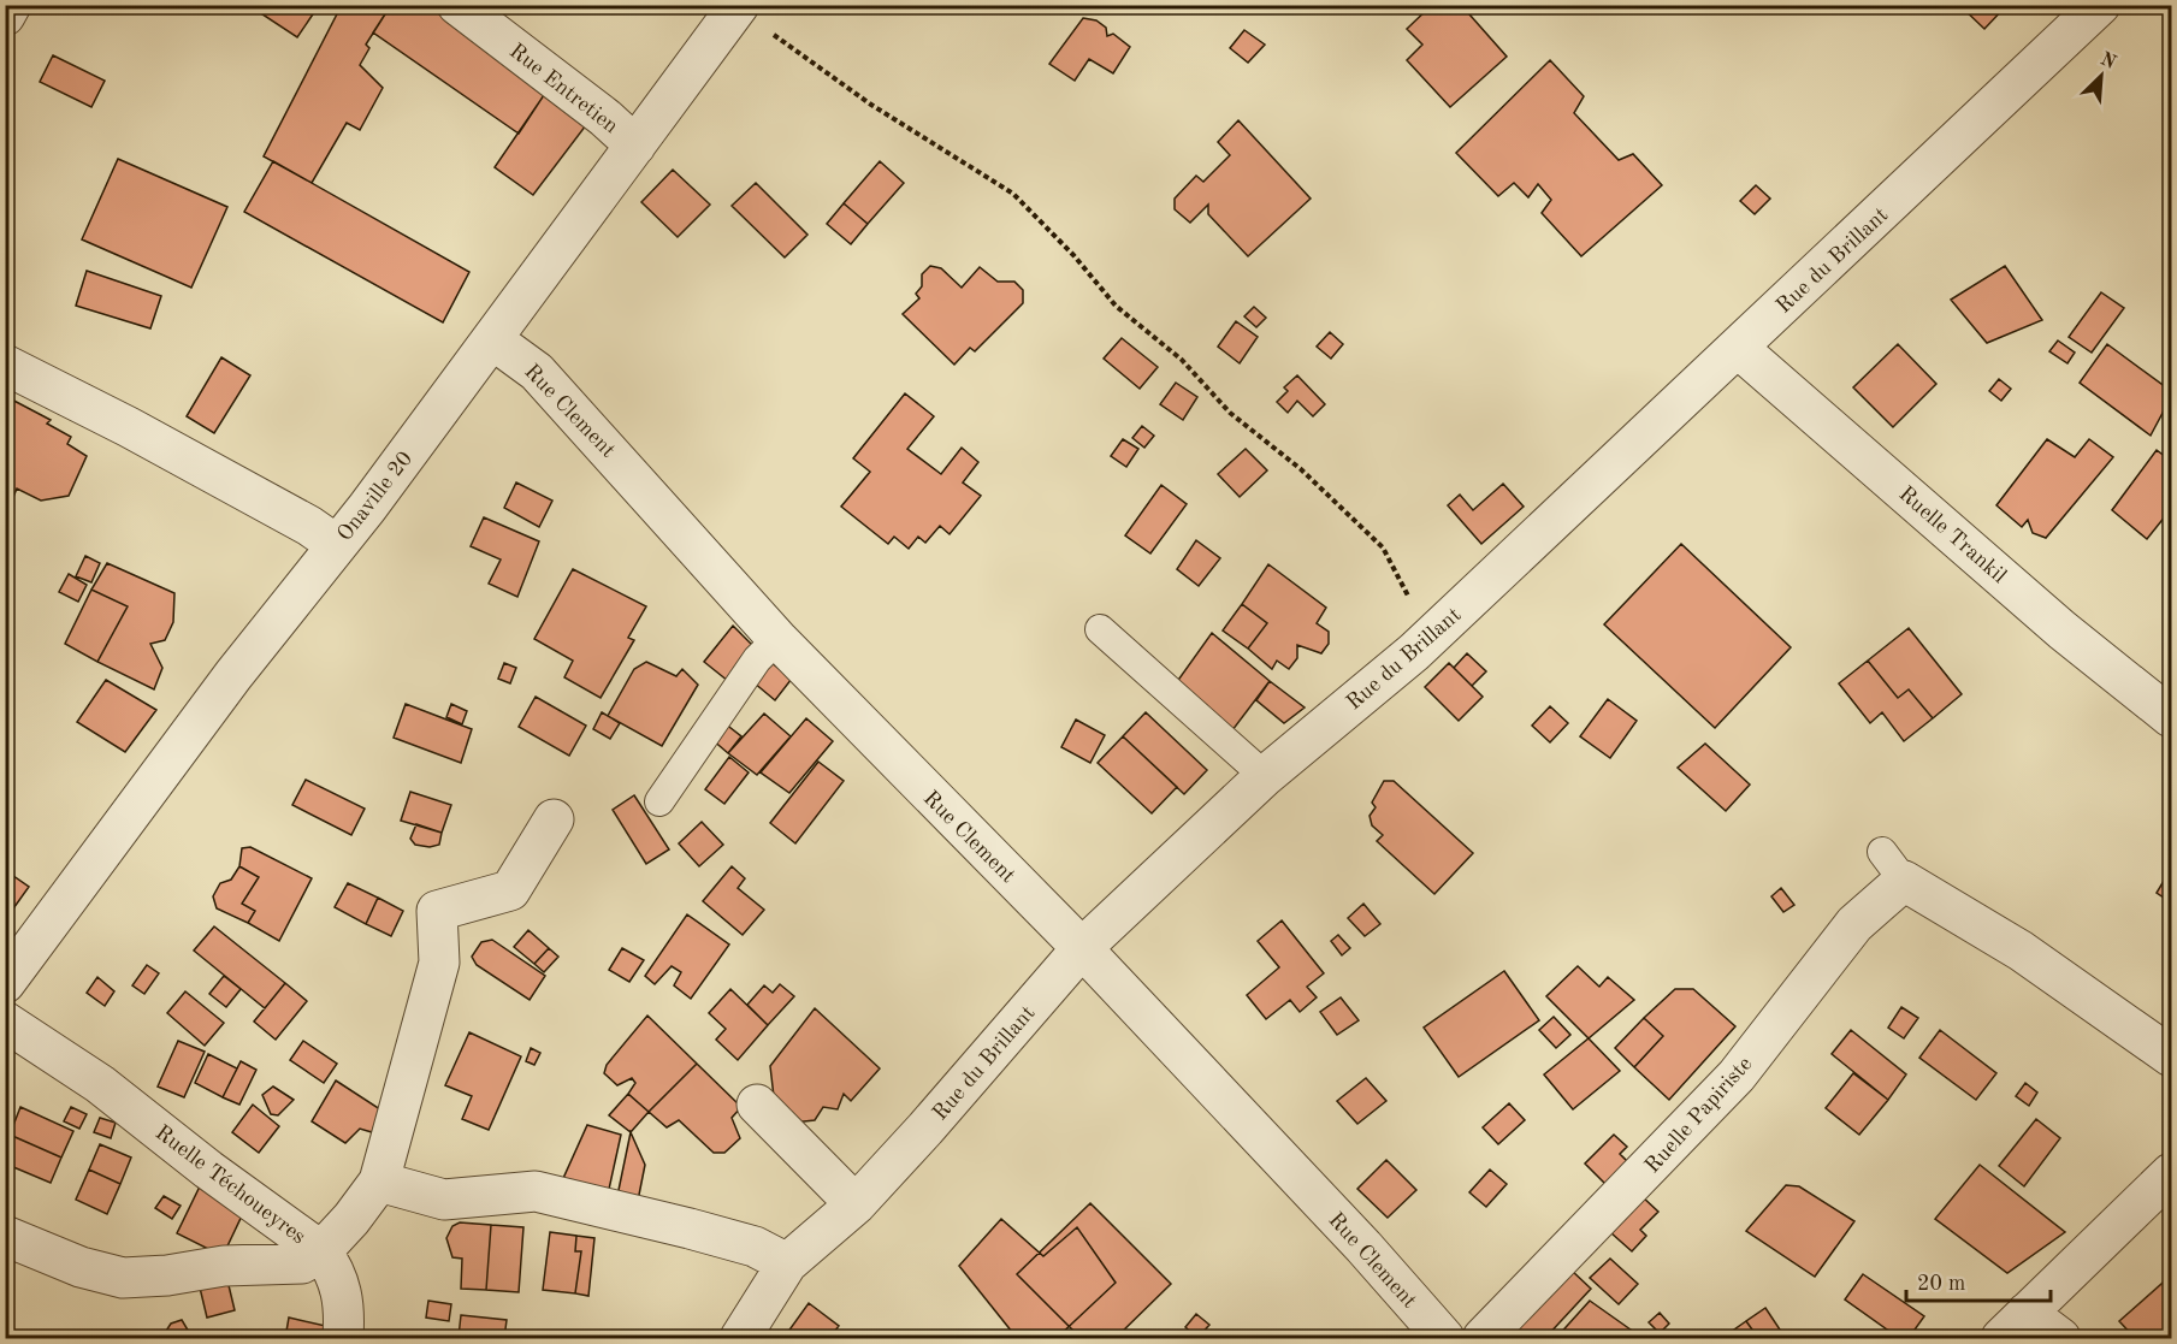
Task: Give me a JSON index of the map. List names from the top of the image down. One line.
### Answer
{"streets":{"street":["Rue Entretien","Rue du Brillant","Rue Clement","Onaville 20","Ruelle Trankil","Ruelle Papiriste","Ruelle Téchoueyres"]},"crossings":[["Rue Entretien","Onaville 20"],["Rue du Brillant","Rue Clement"],["Rue du Brillant","Ruelle Trankil"],["Rue Clement","Onaville 20"]],"scale_bar":"20 m","north":"top right"}
